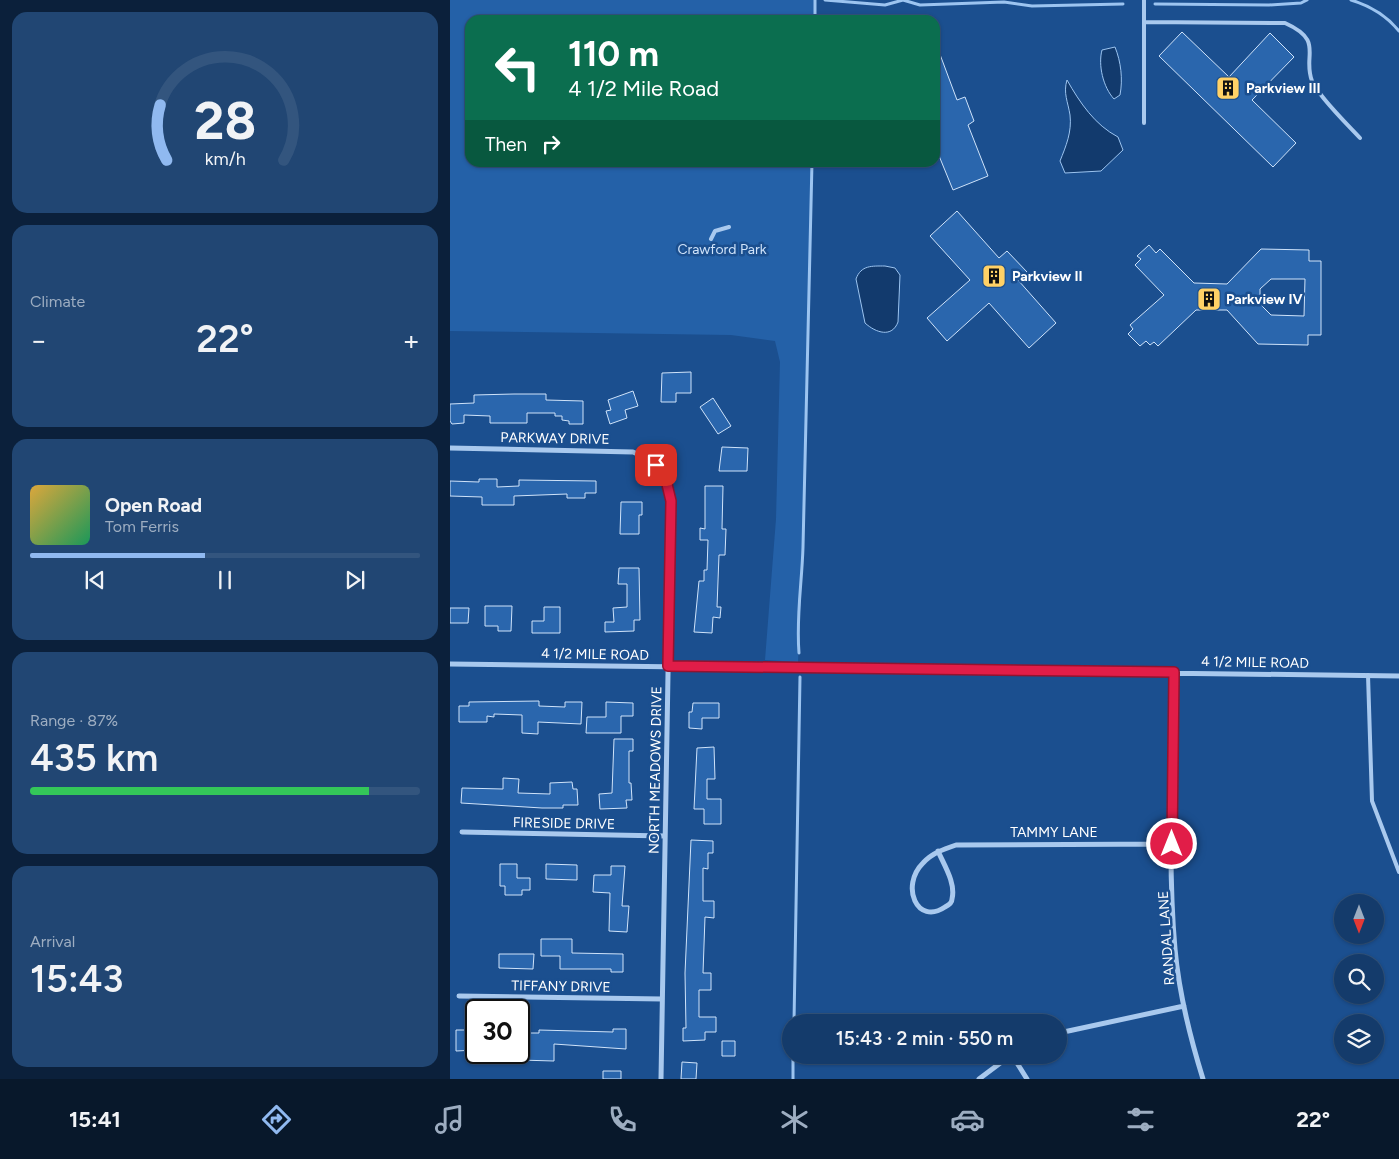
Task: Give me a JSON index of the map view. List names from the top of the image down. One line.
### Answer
{"streets":{"street":["PARKWAY DRIVE","4 1/2 MILE ROAD","NORTH MEADOWS DRIVE","FIRESIDE DRIVE","TAMMY LANE","RANDAL LANE","TIFFANY DRIVE"]},"crossings":[["PARKWAY DRIVE","NORTH MEADOWS DRIVE"],["4 1/2 MILE ROAD","NORTH MEADOWS DRIVE"],["4 1/2 MILE ROAD","RANDAL LANE"],["NORTH MEADOWS DRIVE","FIRESIDE DRIVE"],["NORTH MEADOWS DRIVE","TIFFANY DRIVE"],["TAMMY LANE","RANDAL LANE"]],"parks":["Crawford Park"],"places":{"building":["Parkview III","Parkview II","Parkview IV"]},"north":"bottom","page":{"turn":["110 m","4 1/2 Mile Road"],"then":"Then","tile":["Climate",["Range · 87%","435 km"],["Arrival","15:43"]],"heat":["−","22°","+"],"song":["Open Road","Tom Ferris"],"limit":"30","trip":"15:43 · 2 min · 550 m","tabs":["15:41","22°"],"gauge":["28","km/h"]}}
